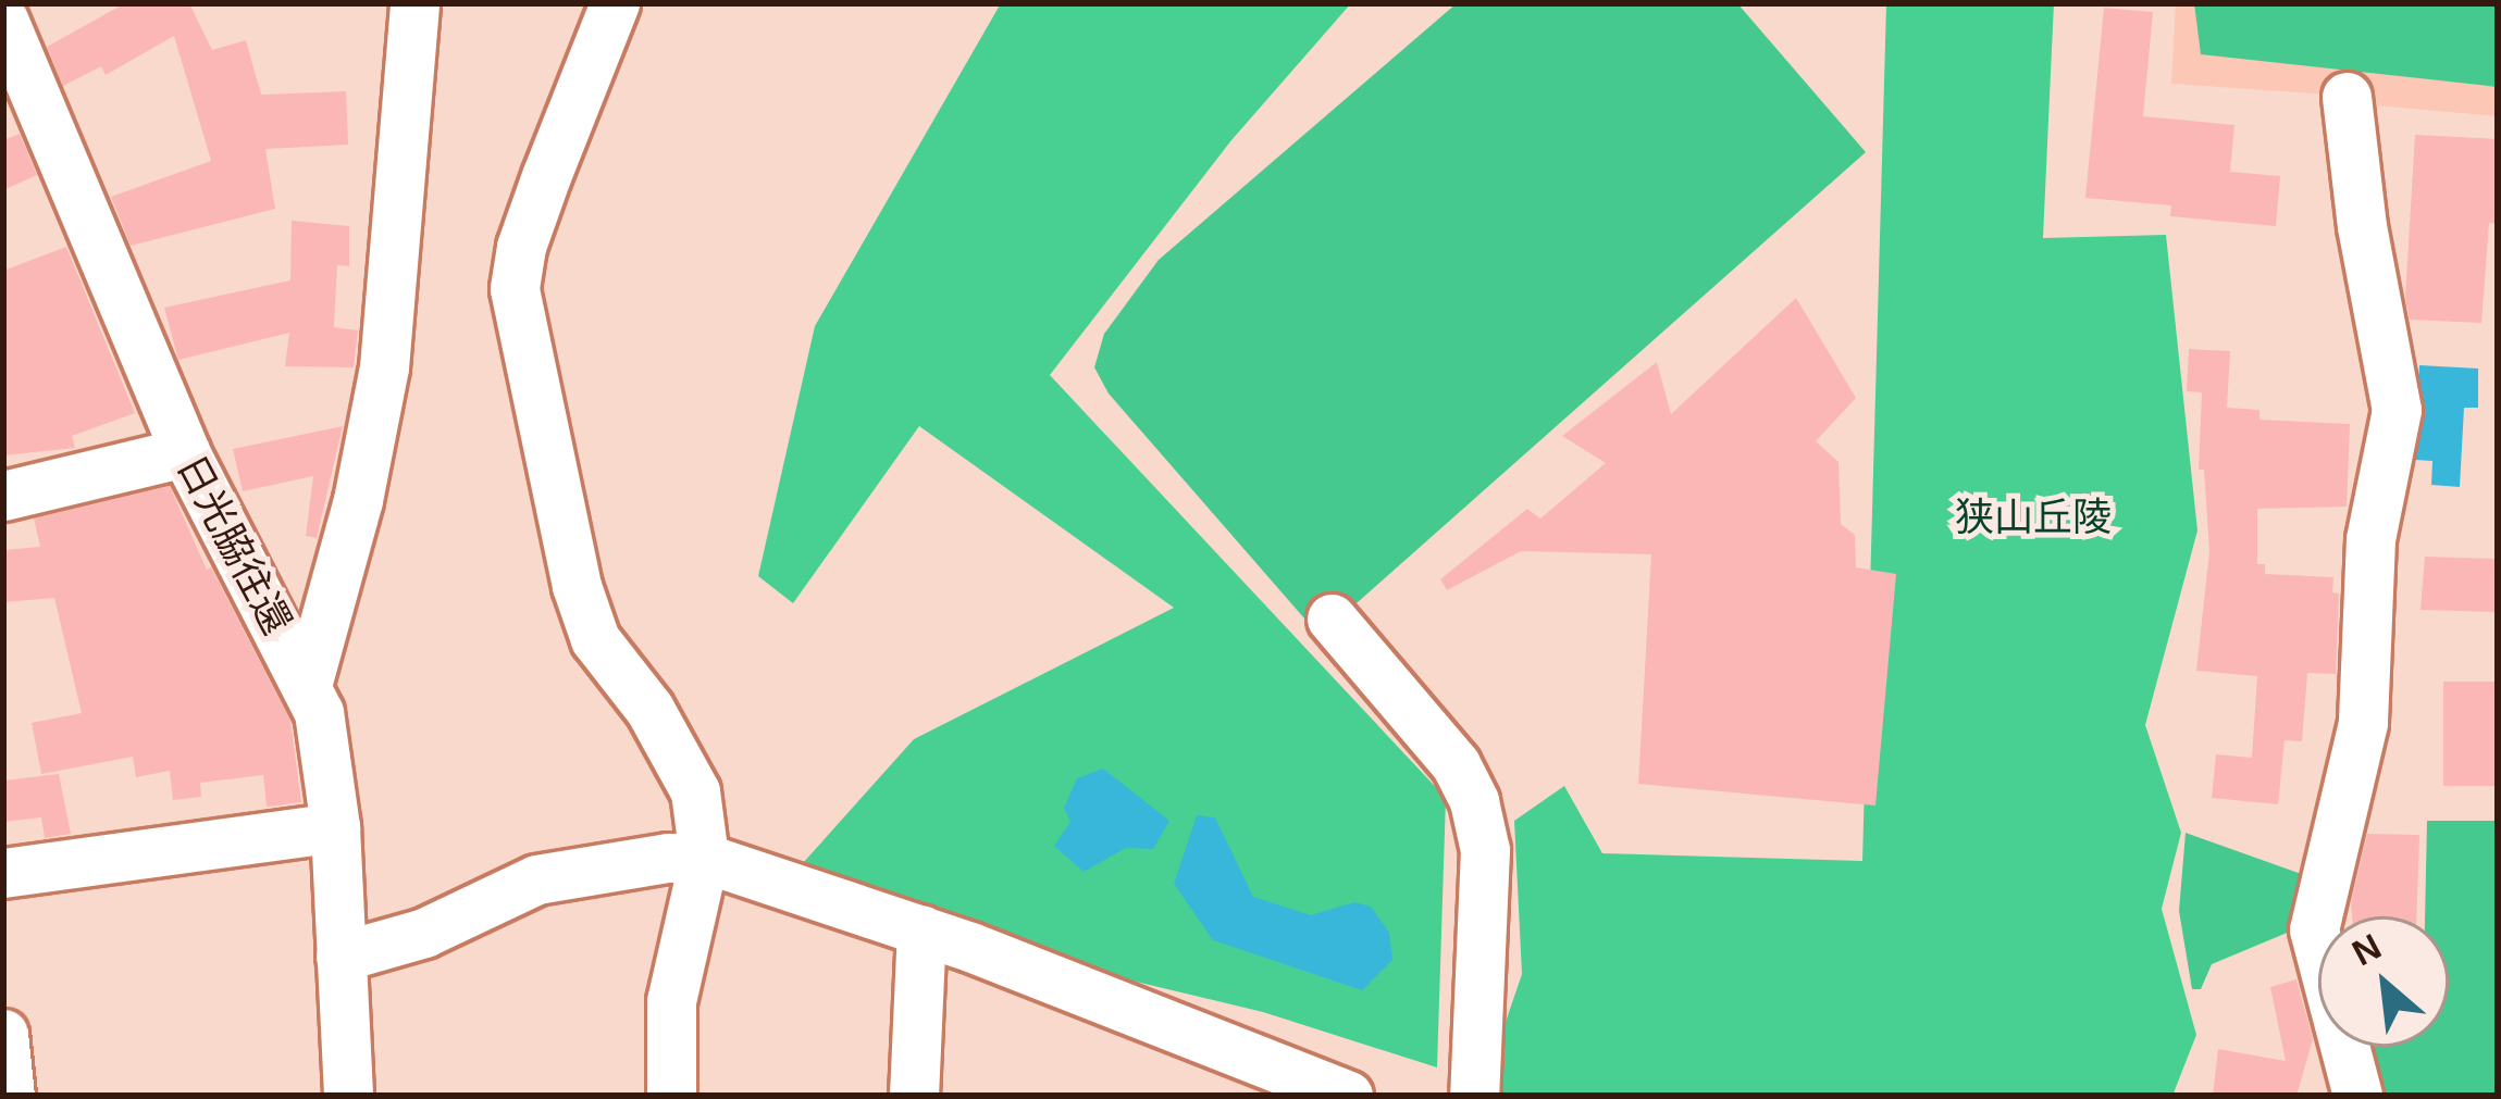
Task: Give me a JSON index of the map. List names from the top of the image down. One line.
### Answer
{"streets":{"street":["日光脇往還"]},"parks":["狭山丘陵"],"north":"top left"}
